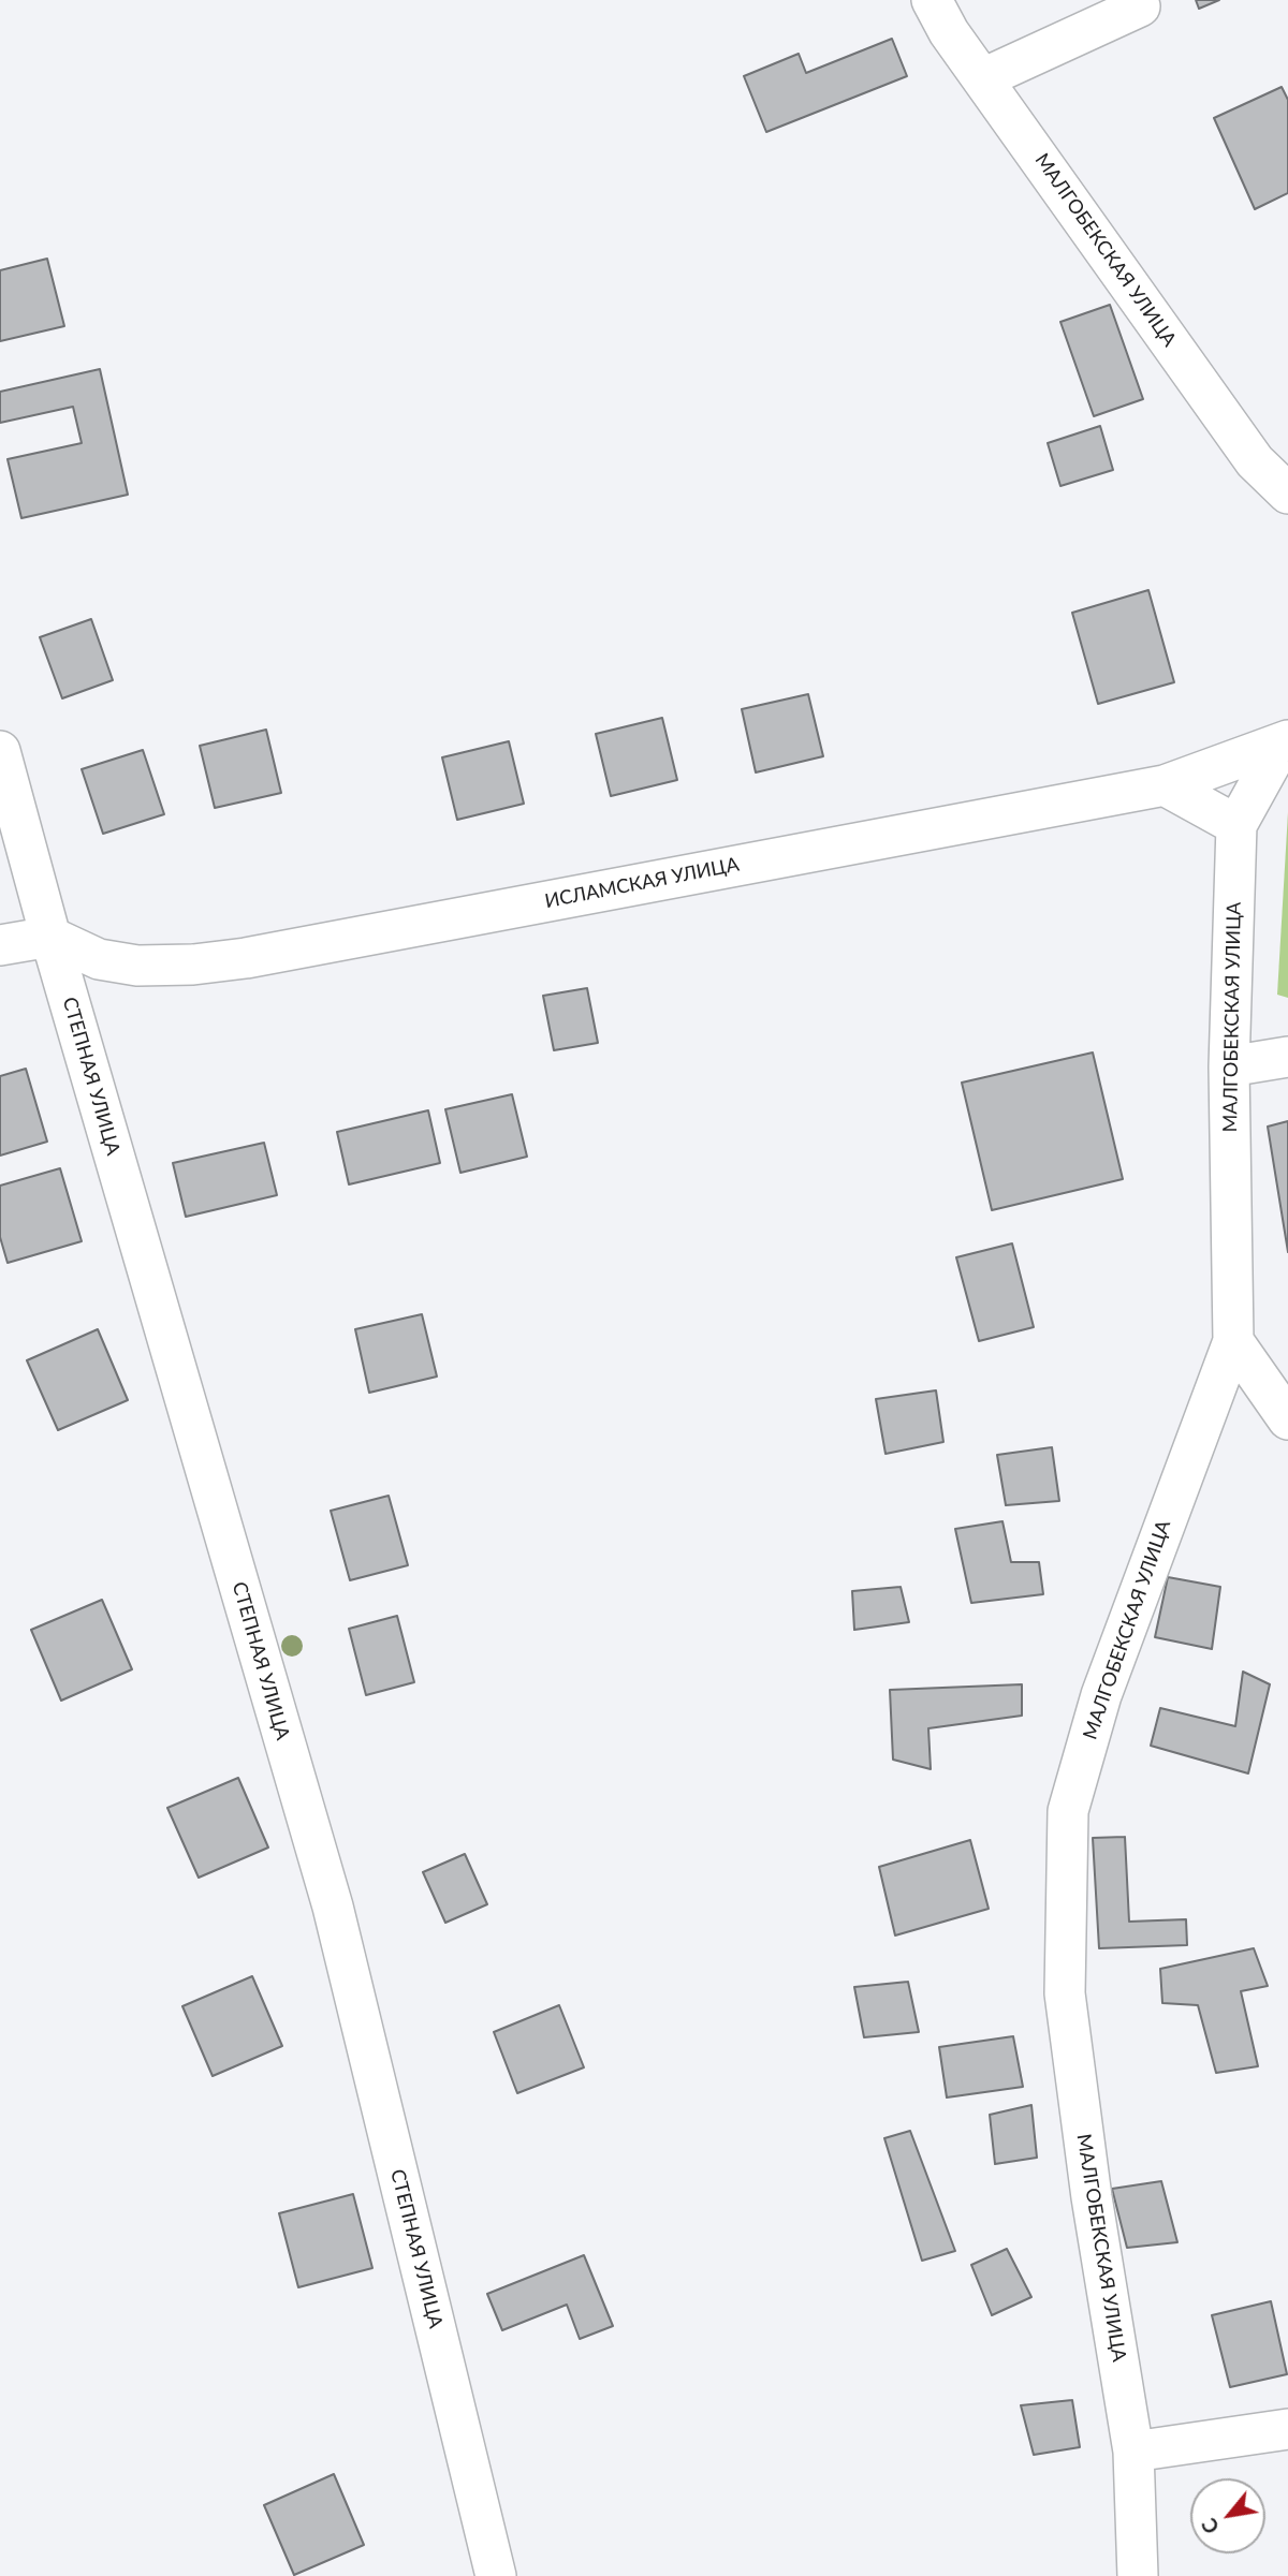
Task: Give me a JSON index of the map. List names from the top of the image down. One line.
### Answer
{"streets":{"street":["МАЛГОБЕКСКАЯ УЛИЦА","ИСЛАМСКАЯ УЛИЦА","СТЕПНАЯ УЛИЦА"]},"crossings":[["МАЛГОБЕКСКАЯ УЛИЦА","ИСЛАМСКАЯ УЛИЦА"],["ИСЛАМСКАЯ УЛИЦА","СТЕПНАЯ УЛИЦА"]],"north":"bottom left"}
